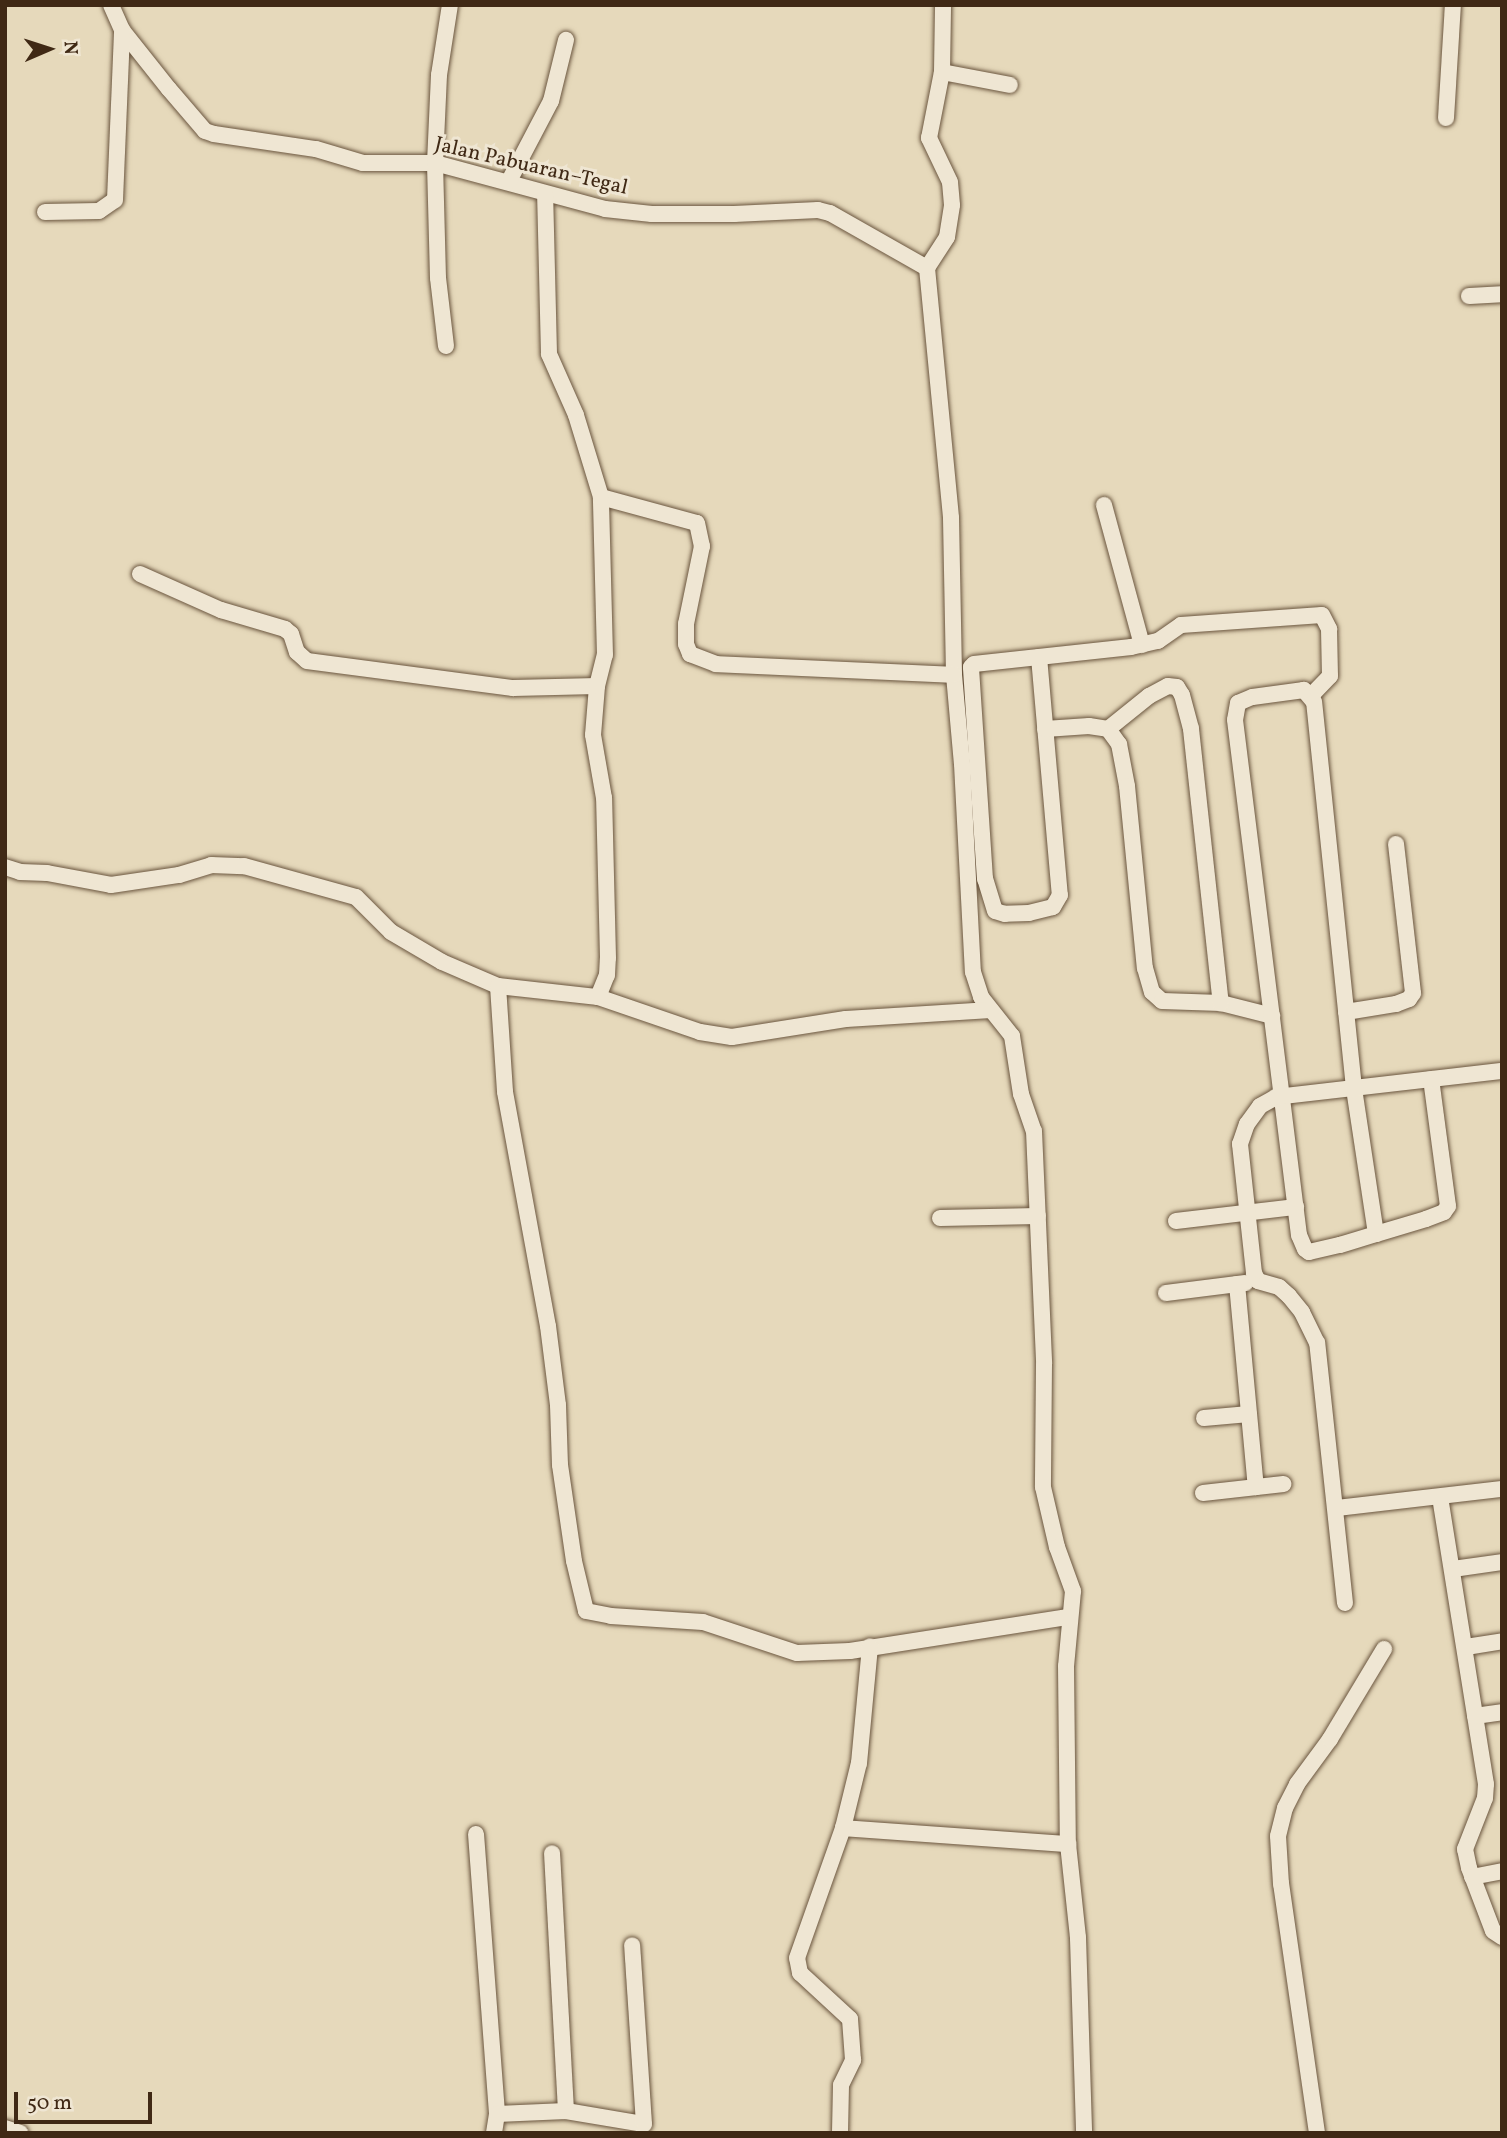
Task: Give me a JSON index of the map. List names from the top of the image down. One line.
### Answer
{"streets":{"street":["Jalan Pabuaran–Tegal"]},"scale_bar":"50 m","north":"right"}
